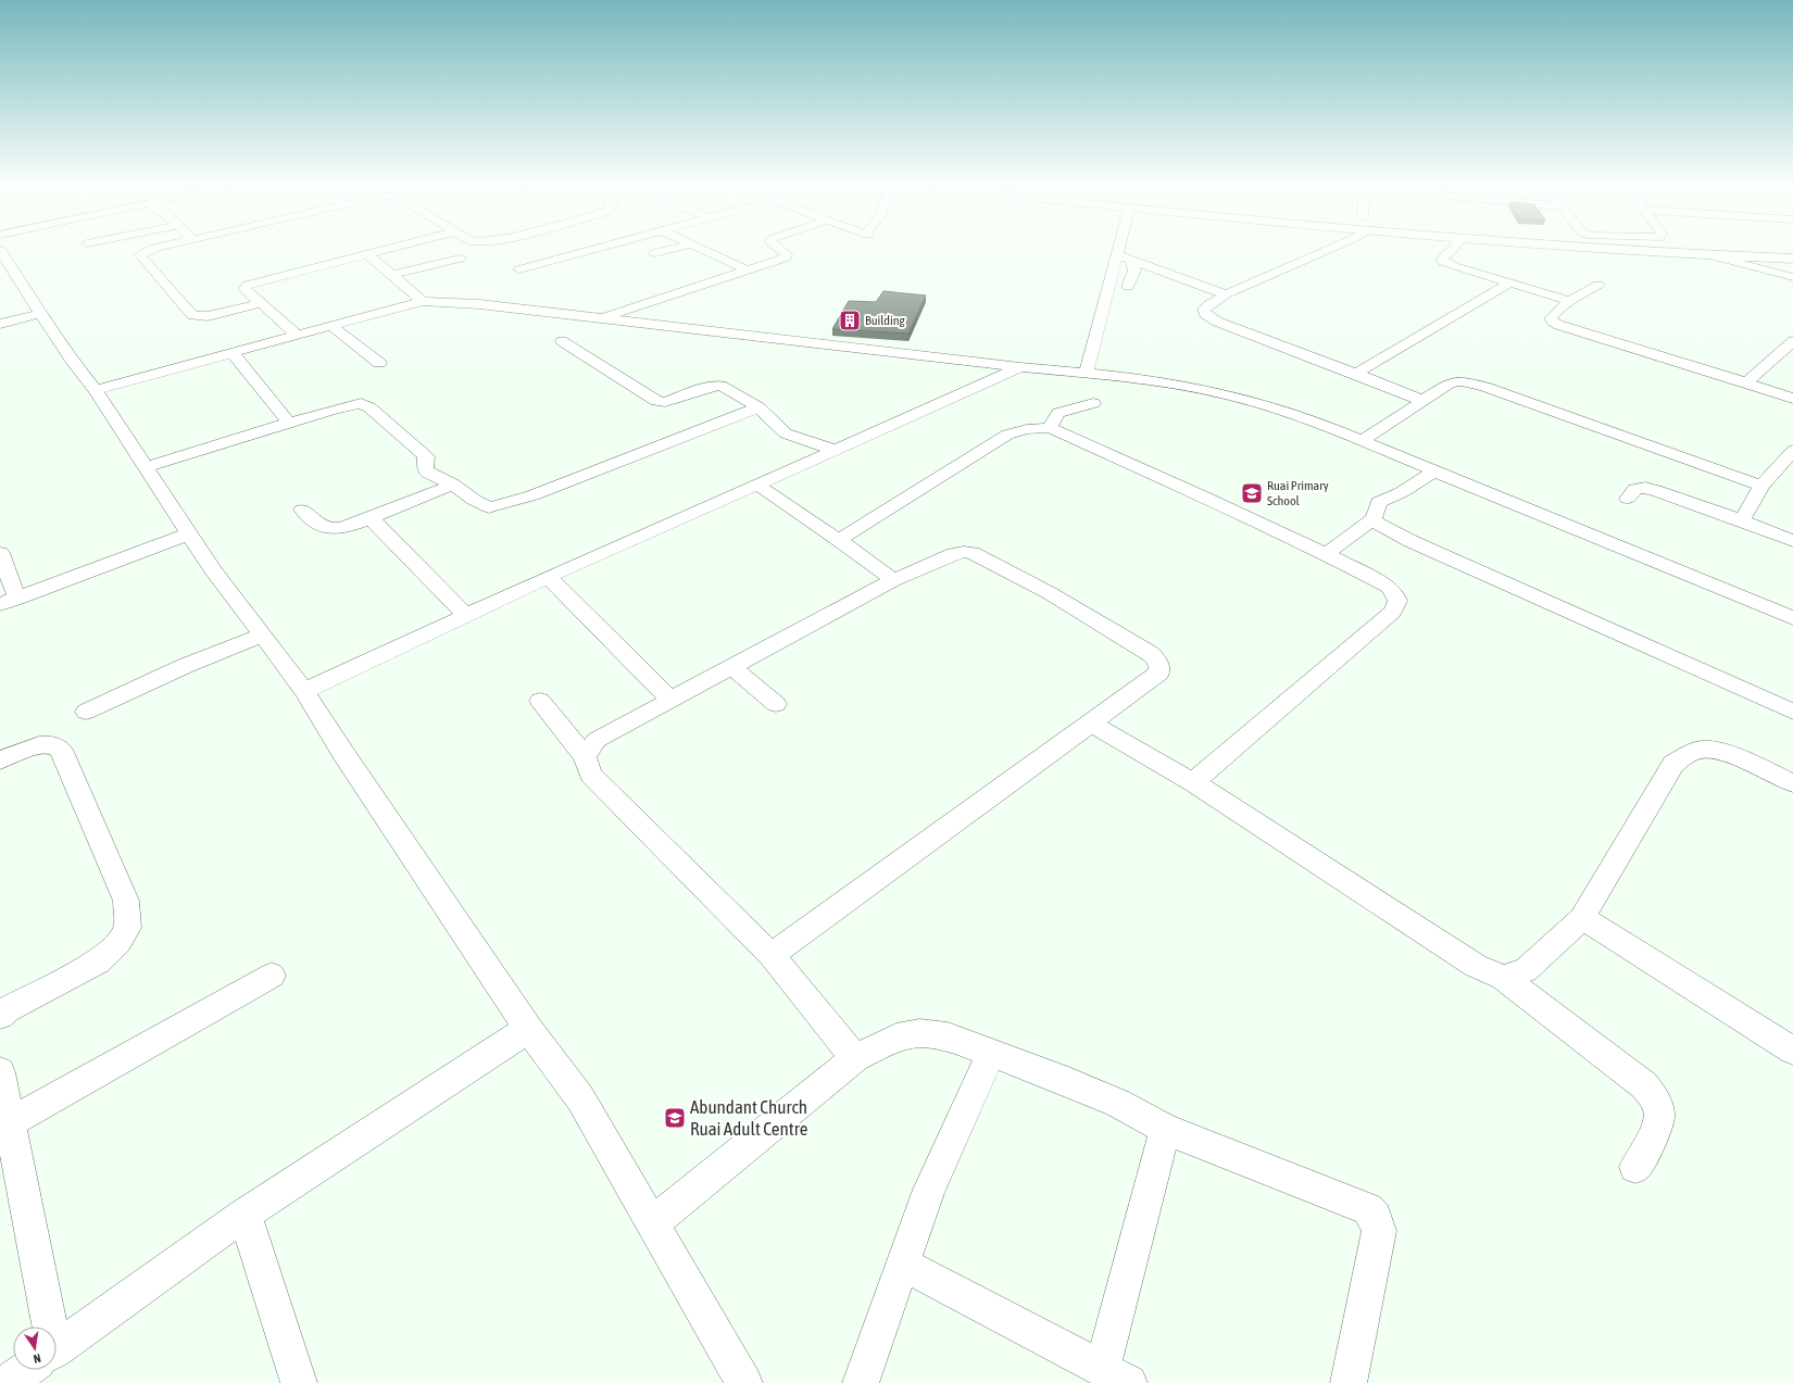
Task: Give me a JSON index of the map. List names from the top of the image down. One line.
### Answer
{"places":{"building":["Building"],"school or university":["Ruai Primary School","Abundant Church Ruai Adult Centre"]},"north":"bottom"}
